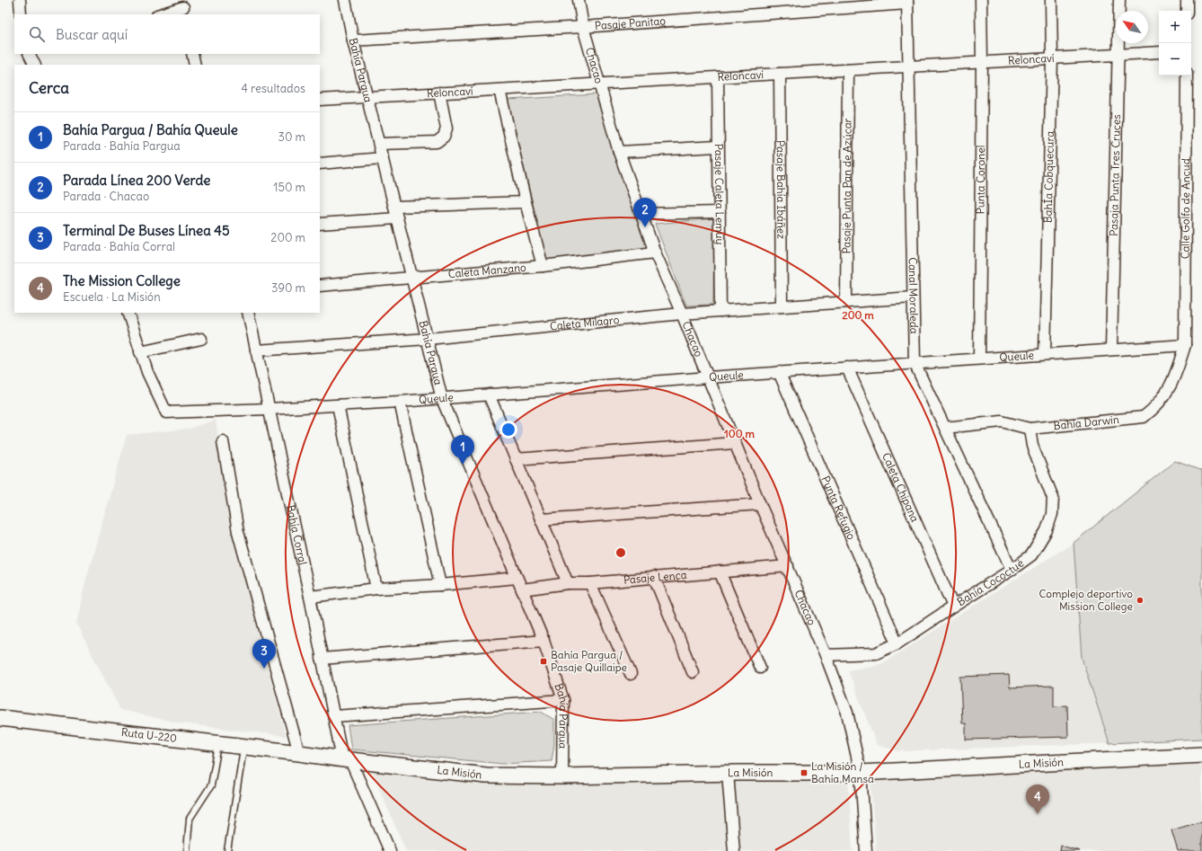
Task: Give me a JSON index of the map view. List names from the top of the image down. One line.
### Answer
{"streets":{"street":["Pasaje Panitao","Reloncaví","Chacao","Bahía Pargua","Pasaja Punta Tres Cruces","BahÍa Cobquecura","Punta Coronel","Pasaje Punta Pan de Azúcar","Pasaje Bahía Ibáñez","Pasaje Caleta Lemuy","Calle Golfo de Ancud","Caleta Manzano","Canal Moraleda","Caleta Milagro","Queule","Bahía Darwin","Caleta Chipana","Punta Refugio","Bahía Corral","Pasaje Lenca","Bahía Cococtué","Ruta U-220","La Misión"]},"crossings":[["Pasaje Panitao","Chacao"],["Pasaje Panitao","Bahía Pargua"],["Pasaje Panitao","Canal Moraleda"],["Reloncaví","Chacao"],["Reloncaví","Bahía Pargua"],["Reloncaví","Pasaja Punta Tres Cruces"],["Reloncaví","BahÍa Cobquecura"],["Reloncaví","Punta Coronel"],["Reloncaví","Pasaje Punta Pan de Azúcar"],["Reloncaví","Pasaje Bahía Ibáñez"],["Reloncaví","Pasaje Caleta Lemuy"],["Reloncaví","Canal Moraleda"],["Chacao","Caleta Manzano"],["Chacao","Caleta Milagro"],["Chacao","Queule"],["Chacao","Pasaje Lenca"],["Chacao","Bahía Cococtué"],["Chacao","La Misión"],["Bahía Pargua","Caleta Manzano"],["Bahía Pargua","Caleta Milagro"],["Bahía Pargua","Queule"],["Bahía Pargua","Pasaje Lenca"],["Bahía Pargua","La Misión"],["Pasaja Punta Tres Cruces","Queule"],["BahÍa Cobquecura","Queule"],["Punta Coronel","Queule"],["Pasaje Punta Pan de Azúcar","Caleta Milagro"],["Pasaje Bahía Ibáñez","Caleta Milagro"],["Pasaje Caleta Lemuy","Caleta Milagro"],["Calle Golfo de Ancud","Queule"],["Calle Golfo de Ancud","Bahía Darwin"],["Canal Moraleda","Caleta Milagro"],["Canal Moraleda","Queule"],["Canal Moraleda","Bahía Darwin"],["Canal Moraleda","Bahía Cococtué"],["Caleta Milagro","Bahía Corral"],["Queule","Bahía Darwin"],["Queule","Caleta Chipana"],["Queule","Punta Refugio"],["Queule","Bahía Corral"],["Bahía Darwin","Bahía Cococtué"],["Caleta Chipana","Bahía Cococtué"],["Punta Refugio","Bahía Cococtué"],["Bahía Corral","La Misión"],["Ruta U-220","La Misión"]],"places":{"other":["Complejo deportivo Mission College"],"transit":["Bahía Pargua / Pasaje Quillaipe","La Misión / Bahía Mansa"]},"north":"top left","page":{"map_buttons":["+","−"],"search":"Buscar aquí","heading":["Cerca","4 resultados"],"list":[{"mark":"1","name":"Bahía Pargua / Bahía Queule","note":"Parada · Bahía Pargua","value":"30 m"},{"mark":"2","name":"Parada Línea 200 Verde","note":"Parada · Chacao","value":"150 m"},{"mark":"3","name":"Terminal De Buses Línea 45","note":"Parada · Bahía Corral","value":"200 m"},{"mark":"4","name":"The Mission College","note":"Escuela · La Misión","value":"390 m"}],"pins":["2","1","3","4"]},"rings":["200 m","100 m"]}
